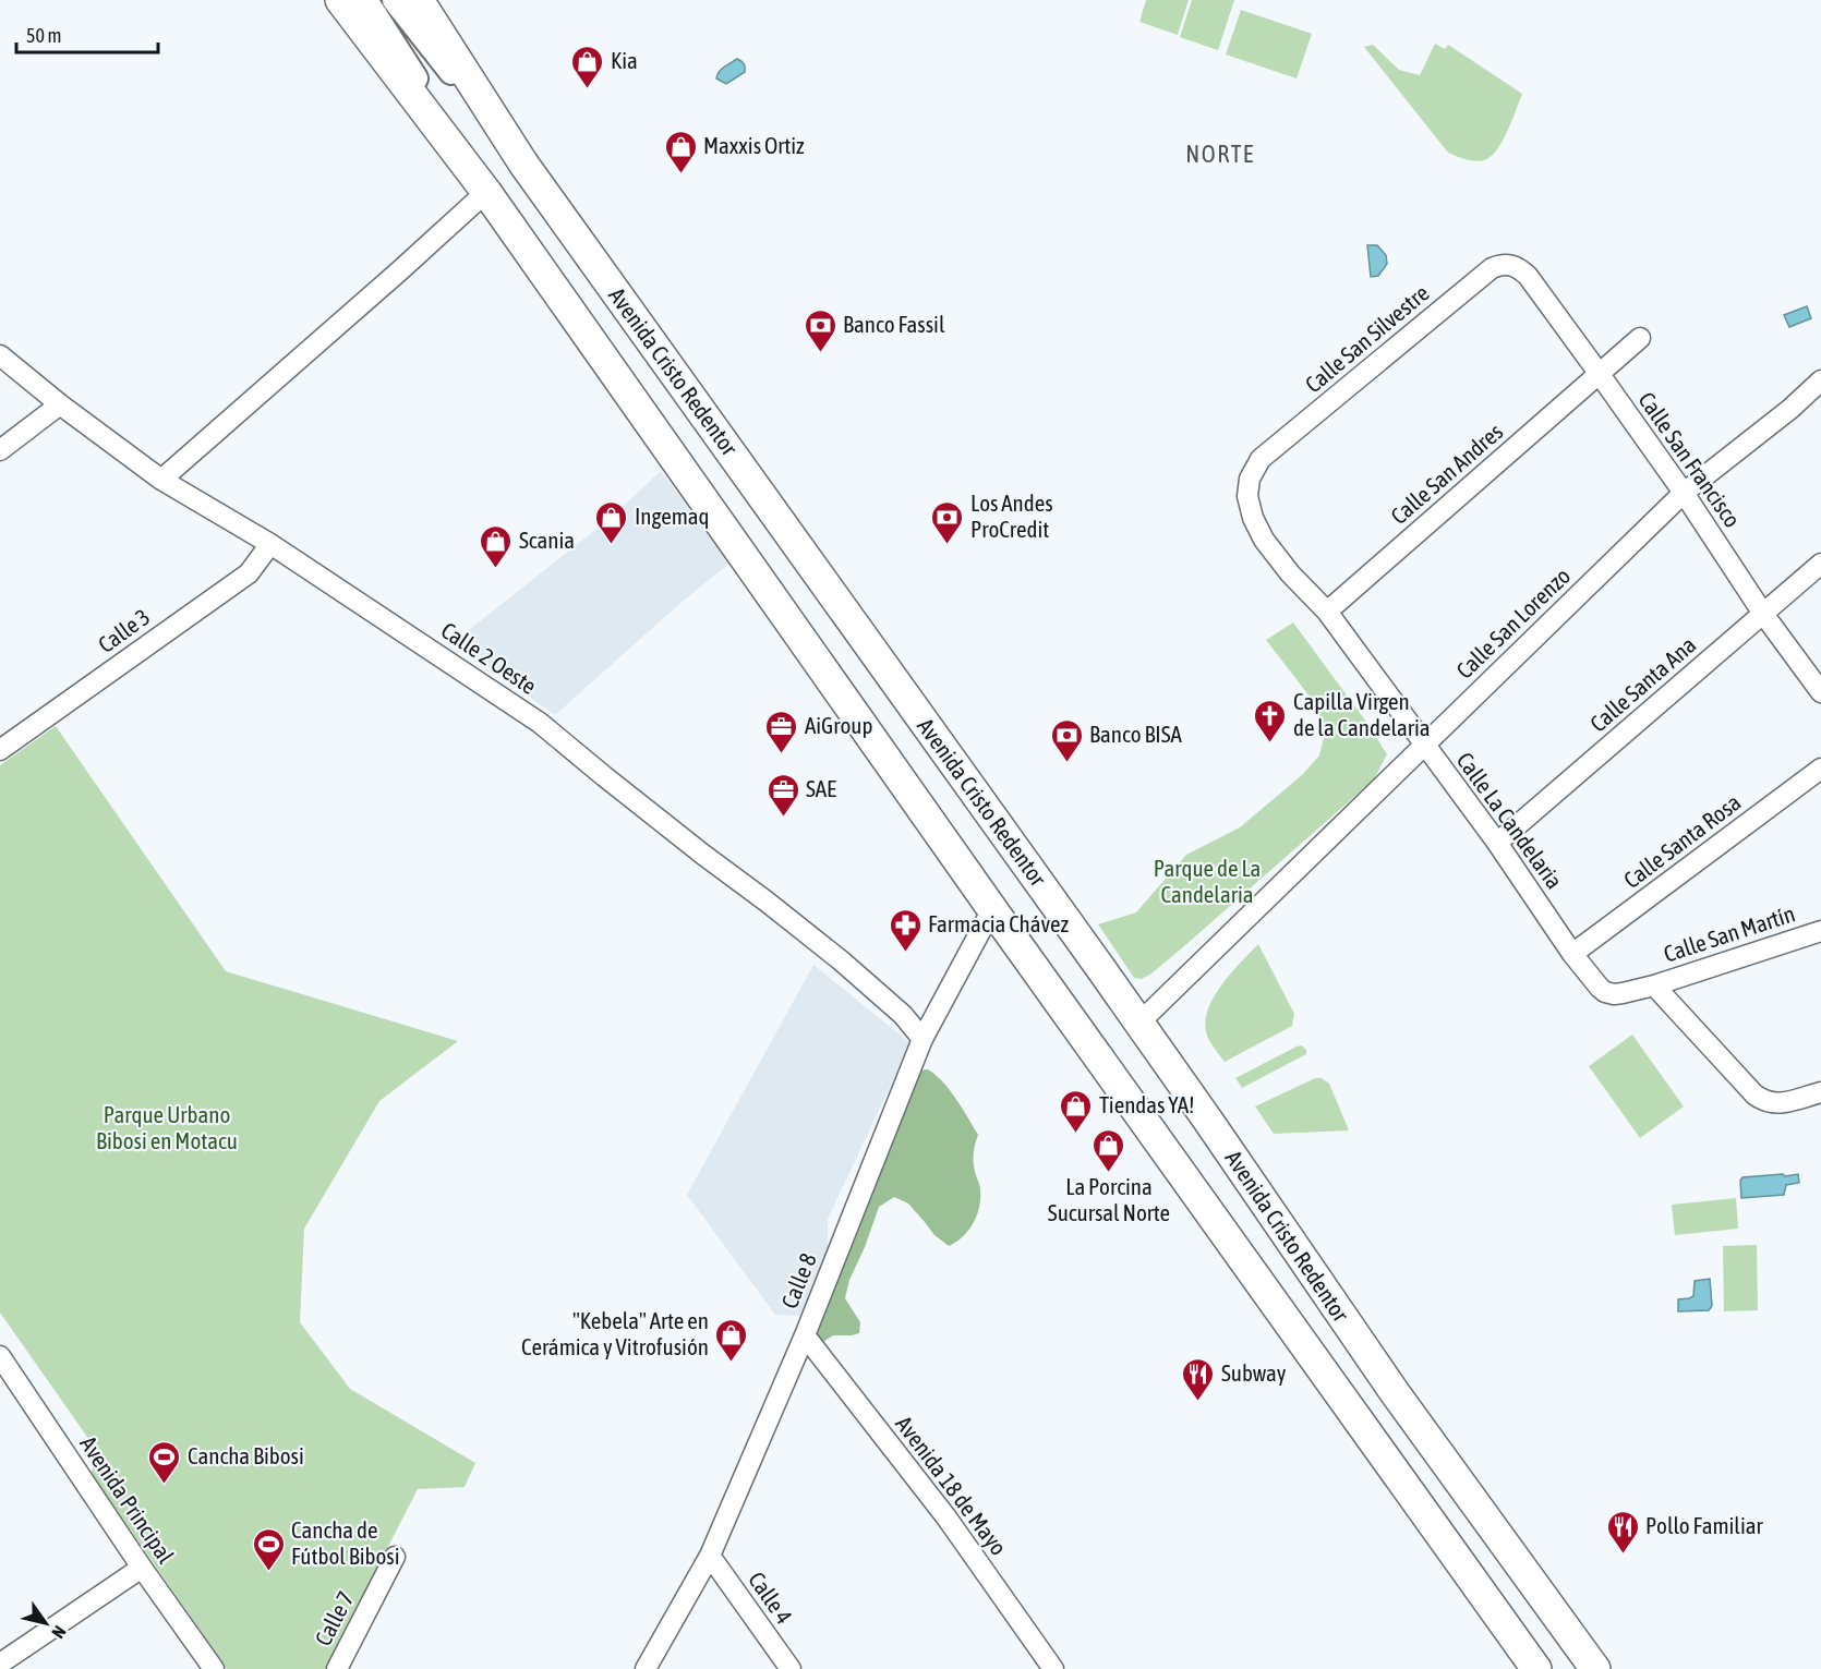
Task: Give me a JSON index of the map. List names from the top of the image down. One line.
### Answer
{"streets":{"highway":["Avenida Cristo Redentor"],"street":["Calle San Silvestre","Calle San Francisco","Calle San Andres","Calle San Lorenzo","Calle 3","Calle 2 Oeste","Calle Santa Ana","Calle La Candelaria","Calle Santa Rosa","Calle San Martín","Calle 8","Avenida 18 de Mayo","Avenida Principal","Calle 4","Calle 7"]},"crossings":[["Calle San Silvestre","Calle San Francisco"],["Calle San Silvestre","Calle La Candelaria"],["Avenida Cristo Redentor","Calle San Lorenzo"],["Avenida Cristo Redentor","Calle 8"],["Calle San Francisco","Calle San Andres"],["Calle San Francisco","Calle San Lorenzo"],["Calle San Francisco","Calle Santa Ana"],["Calle San Andres","Calle La Candelaria"],["Calle San Lorenzo","Calle La Candelaria"],["Calle 3","Calle 2 Oeste"],["Calle 2 Oeste","Calle 8"],["Calle Santa Ana","Calle La Candelaria"],["Calle La Candelaria","Calle Santa Rosa"],["Calle La Candelaria","Calle San Martín"],["Calle 8","Avenida 18 de Mayo"],["Calle 8","Calle 4"]],"districts":["NORTE"],"parks":["Parque de La Candelaria","Parque Urbano Bibosi en Motacu"],"places":{"shop":["Kia","Maxxis Ortiz","Ingemaq","Scania","Tiendas YA!","La Porcina Sucursal Norte","\"Kebela\" Arte en Cerámica y Vitrofusión"],"bank":["Banco Fassil","Los Andes ProCredit","Banco BISA"],"church":["Capilla Virgen de la Candelaria"],"office":["AiGroup","SAE"],"pharmacy":["Farmacia Chávez"],"restaurant":["Subway","Pollo Familiar"],"sports":["Cancha Bibosi","Cancha de Fútbol Bibosi"]},"scale_bar":"50 m","north":"bottom right"}
